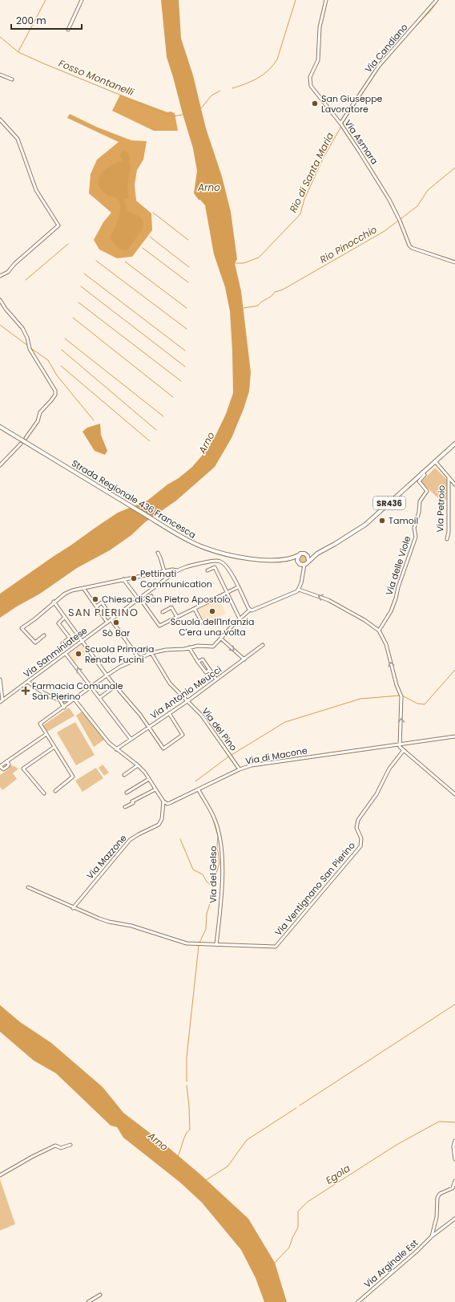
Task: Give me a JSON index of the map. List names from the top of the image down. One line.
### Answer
{"streets":{"main road":["Strada Regionale 436 Francesca","SR436"],"street":["Via Candiano","Via Asmara","Via Petroio","Via delle Viole","Via Sanminiatese","Via Antonio Meucci","Via del Pino","Via di Macone","Via Mazzone","Via del Gelso","Via Ventignano San Pierino","Via Arginale Est"]},"crossings":[["Via Candiano","Via Asmara"],["Strada Regionale 436 Francesca","Via Petroio"],["Strada Regionale 436 Francesca","Via delle Viole"],["Via Antonio Meucci","Via del Pino"],["Via del Pino","Via di Macone"],["Via di Macone","Via Mazzone"],["Via di Macone","Via del Gelso"],["Via Mazzone","Via Ventignano San Pierino"],["Via del Gelso","Via Ventignano San Pierino"]],"districts":["SAN PIERINO"],"water":["Fosso Montanelli","Rio di Santa Maria","Arno","Rio Pinocchio","Egola"],"places":{"other":["San Giuseppe Lavoratore","Tamoil","Pettinati Communication","Chiesa di San Pietro Apostolo","Scuola dell'Infanzia C'era una volta","Sò Bar","Scuola Primaria Renato Fucini"],"health":["Farmacia Comunale San Pierino"]},"scale_bar":"200 m"}
